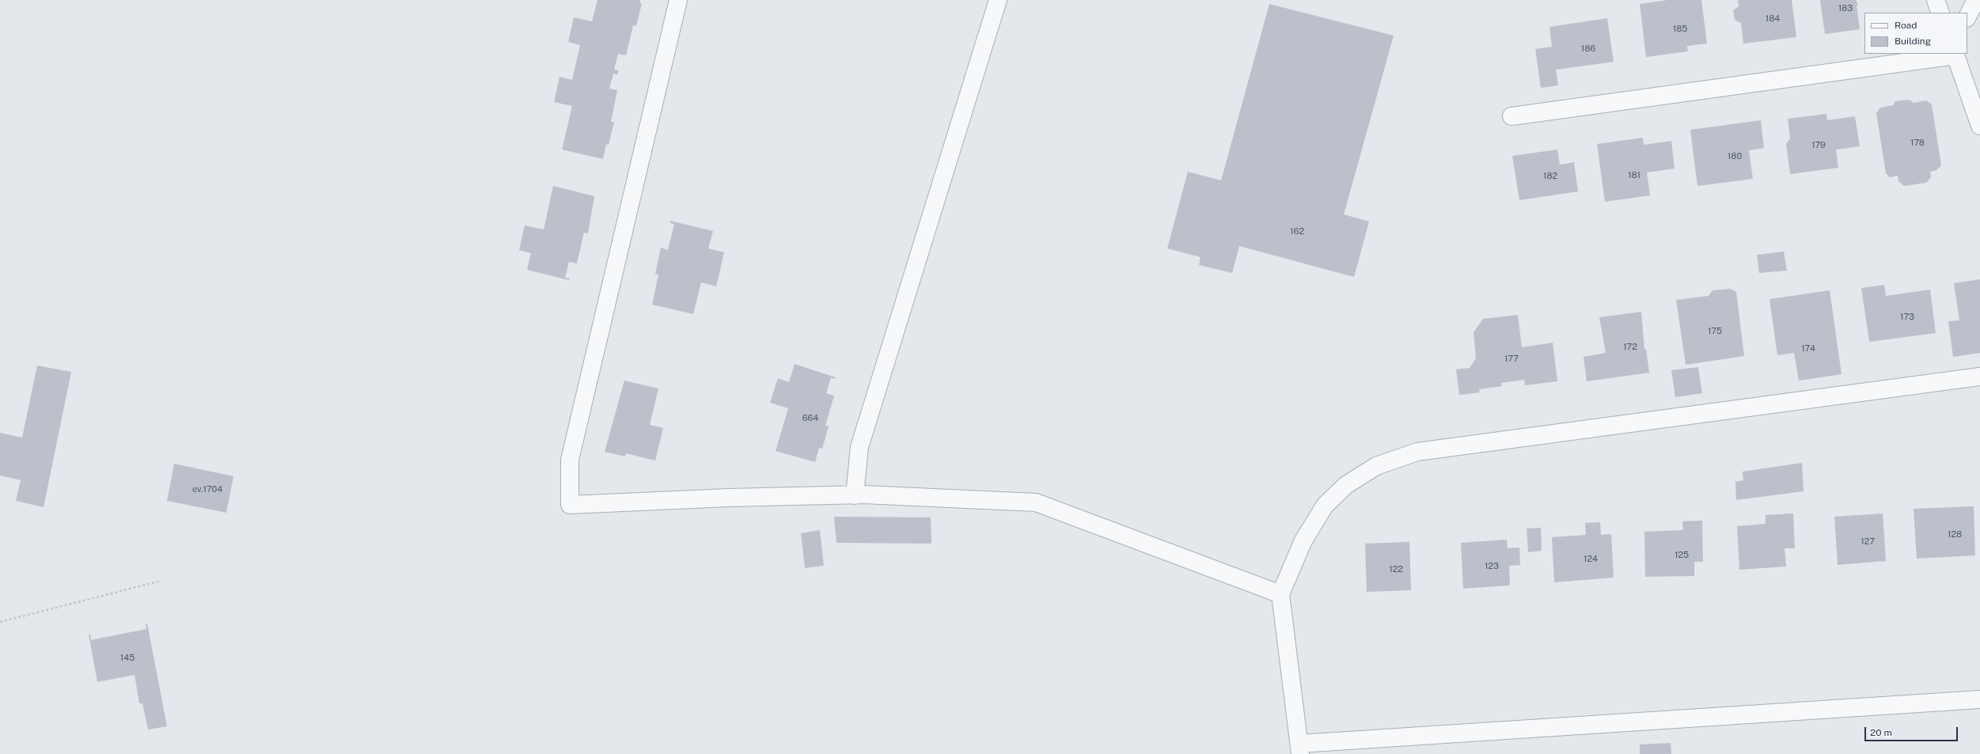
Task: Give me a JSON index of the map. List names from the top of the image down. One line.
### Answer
{"house_numbers":["183","184","185","186","178","179","180","181","182","162","173","175","172","174","177","664","ev.1704","128","127","125","124","123","122","145"],"legend":["Road","Building"],"scale_bar":"20 m"}
